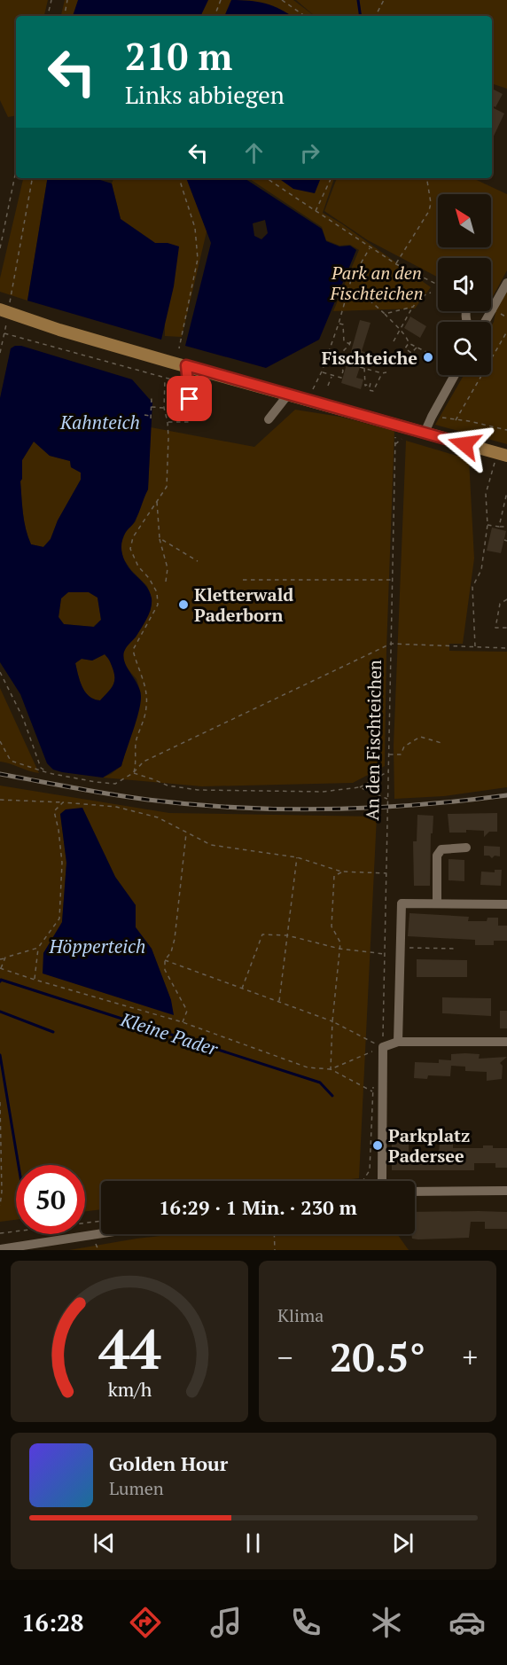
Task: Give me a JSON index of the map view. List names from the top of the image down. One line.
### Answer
{"streets":{"path":["An den Fischteichen"]},"water":["Kahnteich","Höpperteich","Kleine Pader"],"parks":["Park an den Fischteichen"],"places":["Fischteiche","Kletterwald Paderborn","Parkplatz Padersee"],"north":"top left","page":{"turn":["210 m","Links abbiegen"],"limit":"50","trip":"16:29 · 1 Min. · 230 m","tile":"Klima","heat":["−","20.5°","+"],"song":["Golden Hour","Lumen"],"tabs":"16:28","gauge":["44","km/h"]}}
